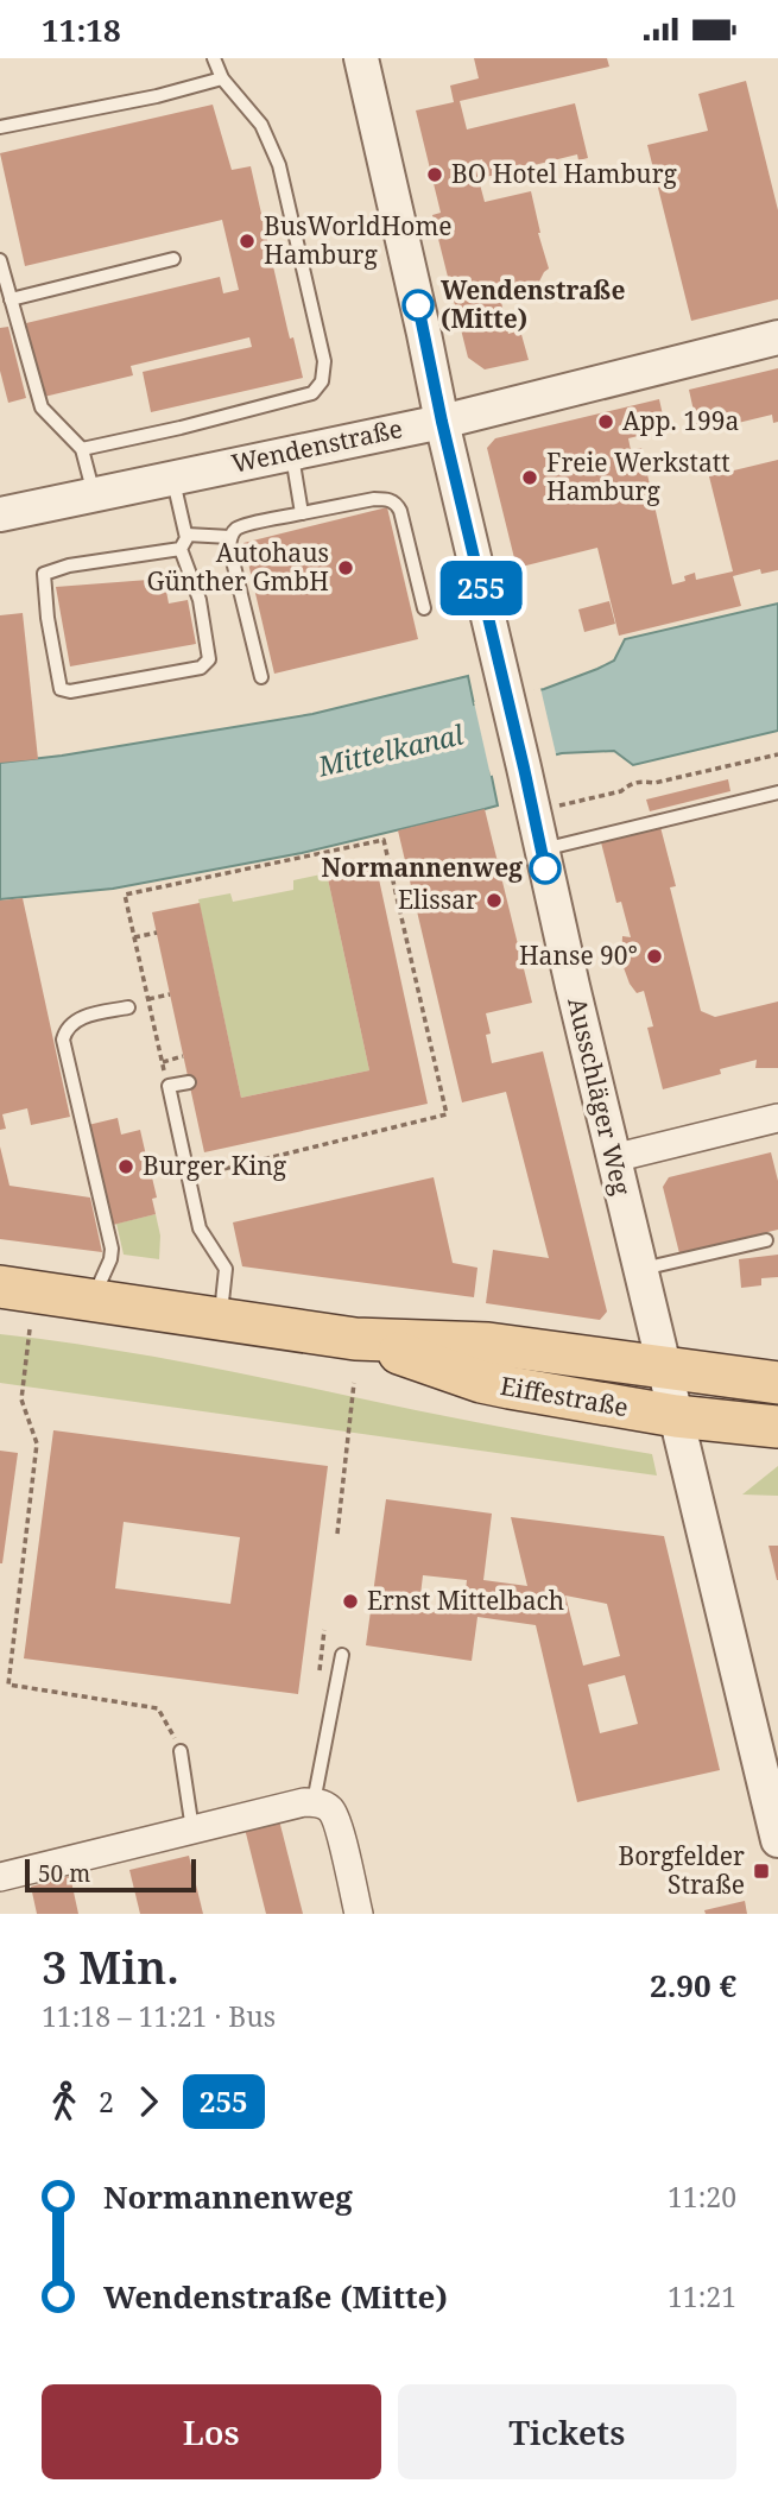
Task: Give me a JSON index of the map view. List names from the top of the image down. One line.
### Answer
{"streets":{"main road":["Eiffestraße"],"street":["Wendenstraße","Ausschläger Weg"]},"crossings":[["Wendenstraße","Ausschläger Weg"],["Ausschläger Weg","Eiffestraße"]],"water":["Mittelkanal"],"places":{"other":["BO Hotel Hamburg","BusWorldHome Hamburg","Wendenstraße (Mitte)","App. 199a","Freie Werkstatt Hamburg","Autohaus Günther GmbH","Normannenweg","Elissar","Hanse 90°","Burger King","Ernst Mittelbach"],"transit":["Borgfelder Straße"]},"lines":["bus line 255"],"scale_bar":"50 m","page":{"status":"11:18","on_map":"255","scale":"50 m","heading":["3 Min.","11:18 – 11:21 · Bus","2.90 €"],"legs":["2","255"],"list":[{"name":"Normannenweg","value":"11:20"},{"name":"Wendenstraße (Mitte)","value":"11:21"}],"buttons":["Los","Tickets"]}}
